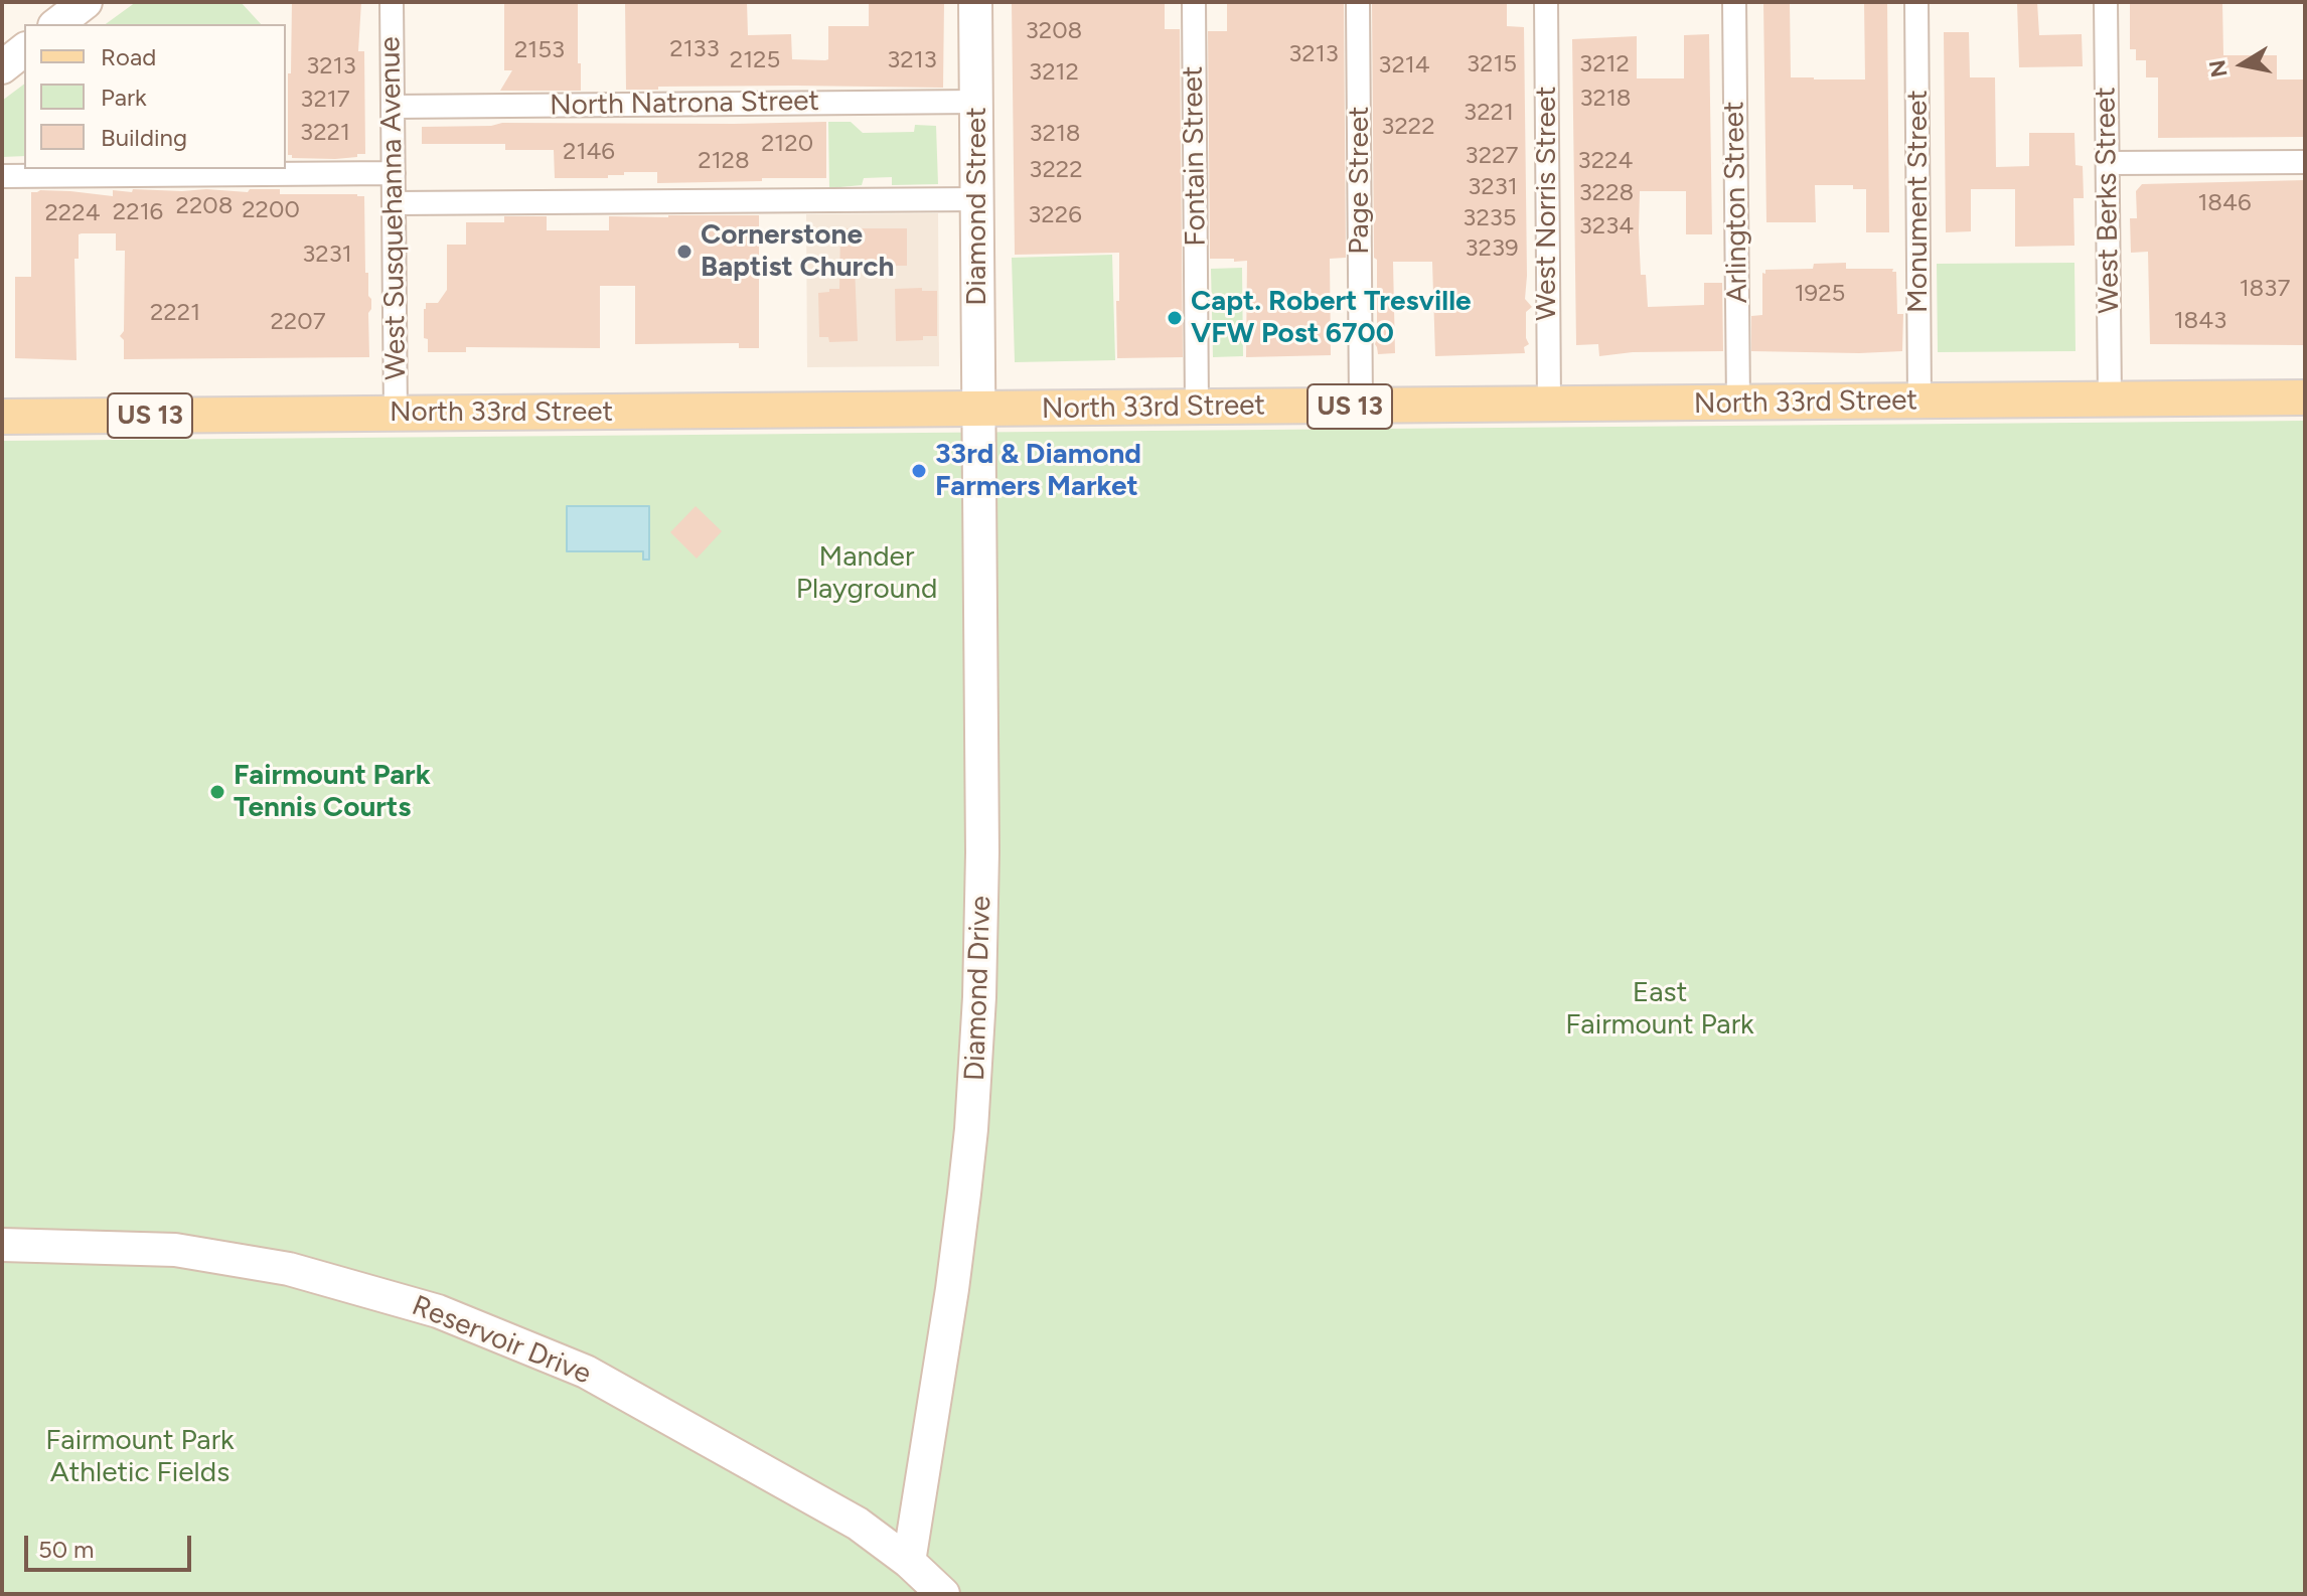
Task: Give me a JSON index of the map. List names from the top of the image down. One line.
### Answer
{"streets":{"main road":["North 33rd Street","US 13"],"street":["North Natrona Street","Fontain Street","Page Street","West Berks Street","Monument Street","Arlington Street","West Norris Street","Diamond Street","West Susquehanna Avenue","Diamond Drive","Reservoir Drive"]},"crossings":[["North Natrona Street","Diamond Street"],["North Natrona Street","West Susquehanna Avenue"],["Fontain Street","North 33rd Street"],["Page Street","North 33rd Street"],["West Berks Street","North 33rd Street"],["Monument Street","North 33rd Street"],["Arlington Street","North 33rd Street"],["West Norris Street","North 33rd Street"],["Diamond Street","North 33rd Street"],["Diamond Street","Diamond Drive"],["West Susquehanna Avenue","North 33rd Street"],["North 33rd Street","Diamond Drive"],["Diamond Drive","Reservoir Drive"]],"parks":["Mander Playground","East Fairmount Park","Fairmount Park Athletic Fields"],"places":["Cornerstone Baptist Church","Capt. Robert Tresville VFW Post 6700","33rd & Diamond Farmers Market","Fairmount Park Tennis Courts"],"house_numbers":["3208","2133","2153","3213","2125","3213","3215","3212","3214","3213","3212","3218","3217","3221","3222","3221","3218","2120","2146","3227","2128","3224","3222","3231","3228","1846","2208","2200","2216","2224","3226","3235","3234","3239","3231","1837","1925","2221","1843","2207"],"legend":["Road","Park","Building"],"scale_bar":"50 m","north":"left"}
